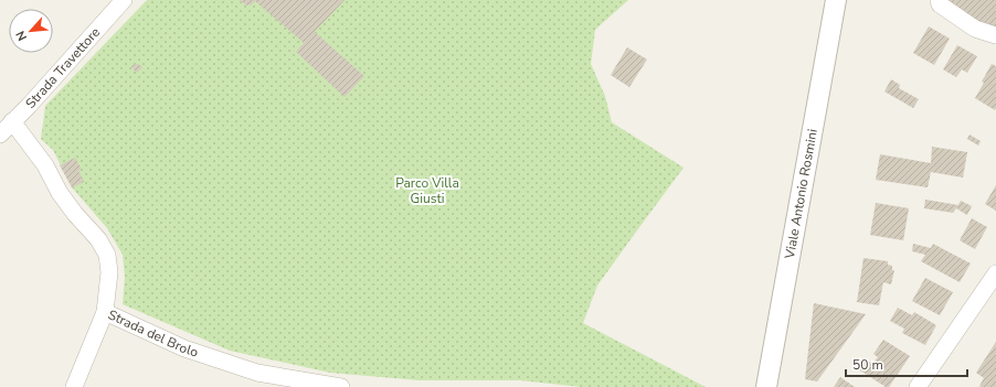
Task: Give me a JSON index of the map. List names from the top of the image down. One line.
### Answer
{"streets":{"street":["Strada Travettore","Viale Antonio Rosmini","Strada del Brolo"]},"crossings":[["Strada Travettore","Strada del Brolo"]],"parks":["Parco Villa Giusti"],"scale_bar":"50 m","north":"bottom left"}
